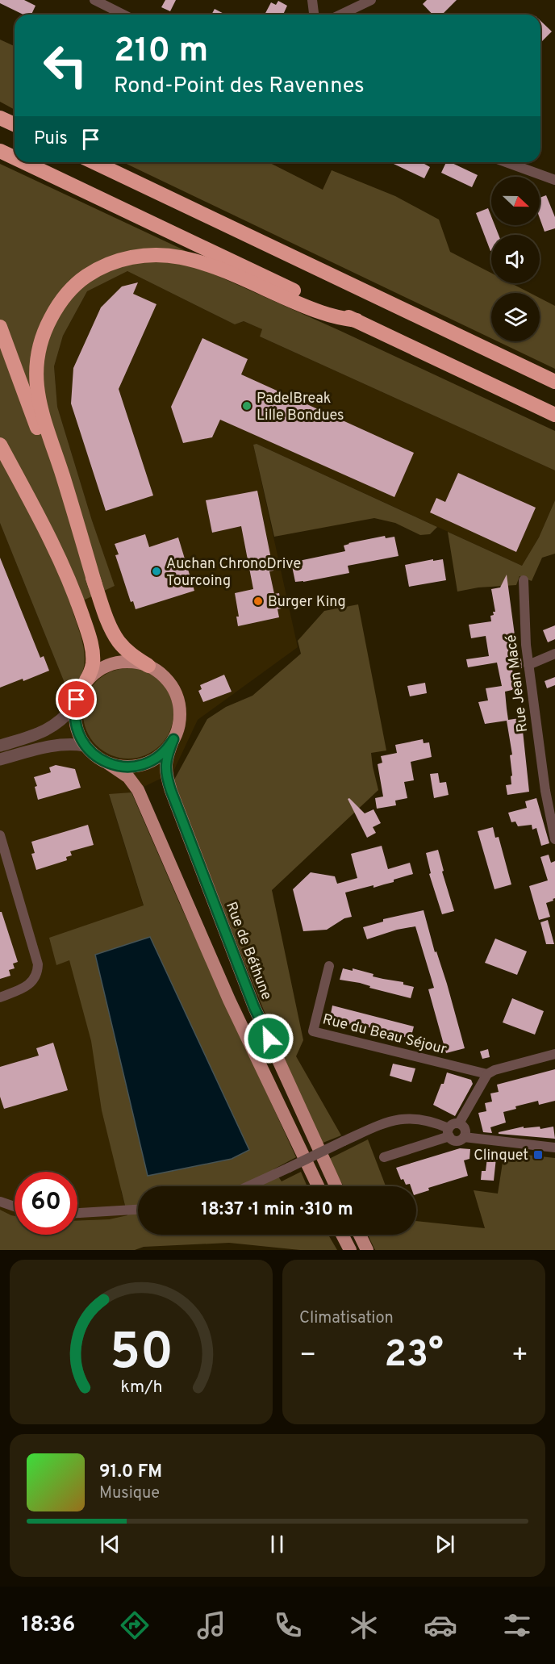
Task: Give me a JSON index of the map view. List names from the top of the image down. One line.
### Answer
{"streets":{"main road":["Rue de Béthune"],"street":["Rue Jean Macé","Rue du Beau Séjour"]},"places":{"other":["PadelBreak Lille Bondues","Auchan ChronoDrive Tourcoing","Burger King"],"transit":["Clinquet"]},"north":"right","page":{"turn":["210 m","Rond-Point des Ravennes"],"then":"Puis","limit":"60","trip":"18:37 · 1 min · 310 m","tile":"Climatisation","heat":["−","23°","+"],"song":["91.0 FM","Musique"],"tabs":"18:36","gauge":["50","km/h"]}}
